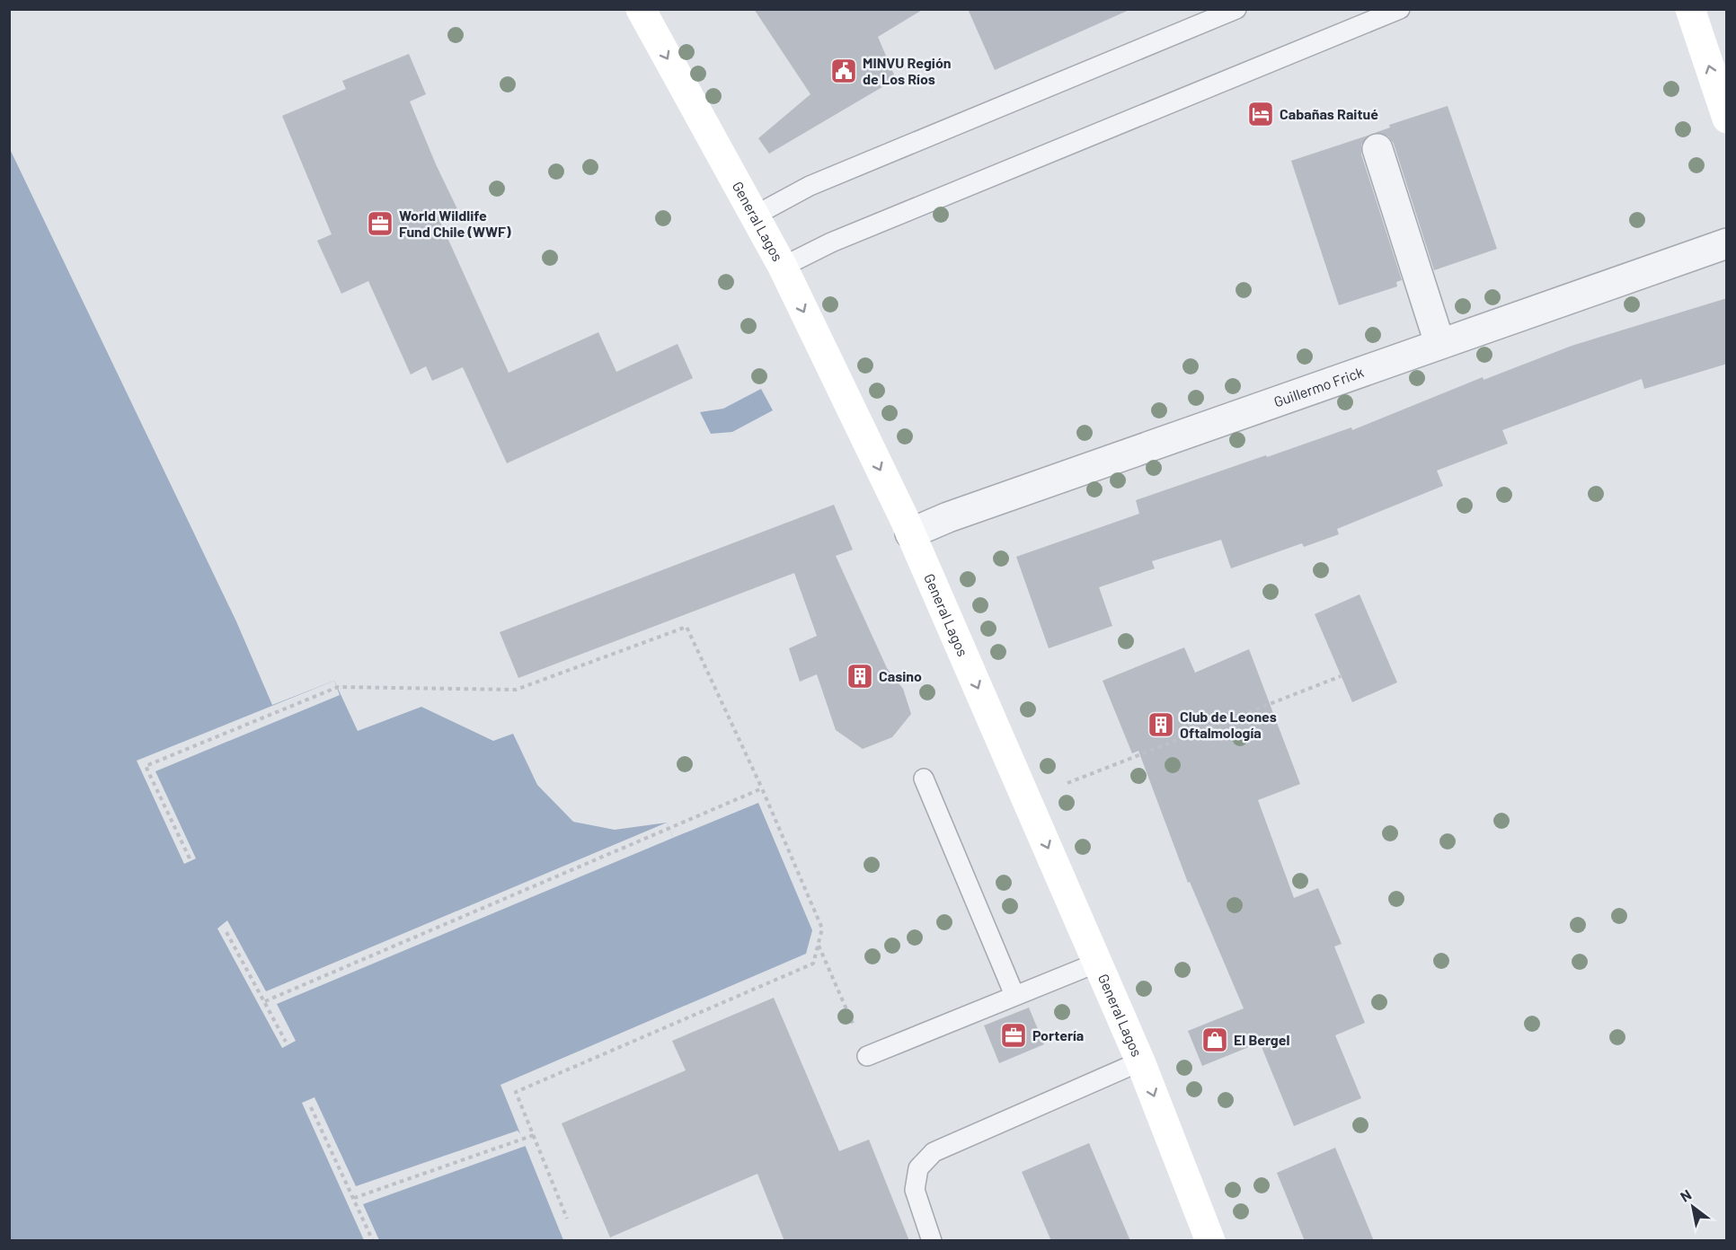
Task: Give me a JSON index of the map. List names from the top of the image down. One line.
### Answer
{"streets":{"main road":["General Lagos"],"street":["Guillermo Frick"]},"crossings":[["General Lagos","Guillermo Frick"]],"one_way":["General Lagos"],"places":{"public building":["MINVU Región de Los Ríos"],"hotel":["Cabañas Raitué"],"office":["World Wildlife Fund Chile (WWF)","Portería"],"building":["Casino","Club de Leones Oftalmología"],"shop":["El Bergel"]},"north":"top left"}
